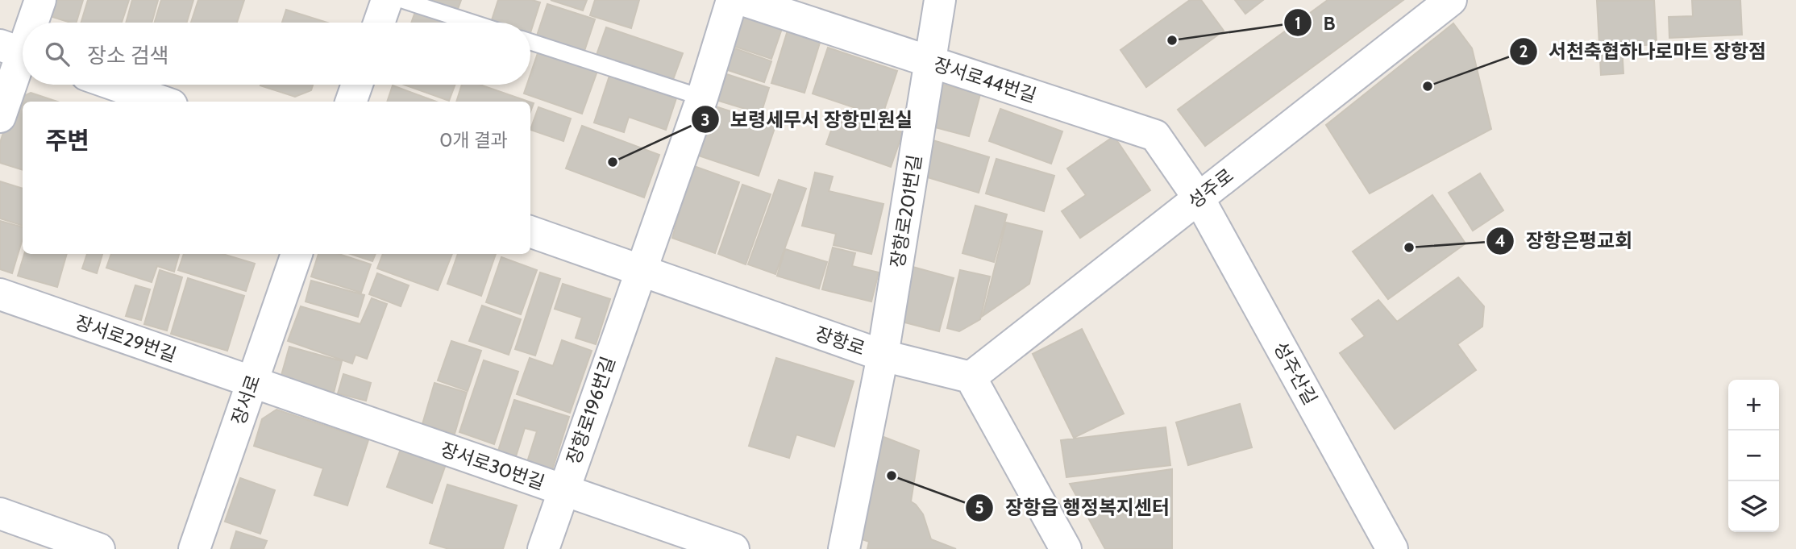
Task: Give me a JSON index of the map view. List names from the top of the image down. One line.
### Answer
{"streets":{"street":["장서로44번길","성주로","장항로201번길","장서로29번길","장항로","성주산길","장서로","장항로196번길","장서로30번길"]},"crossings":[["장서로44번길","성주로"],["장서로44번길","장항로201번길"],["장서로44번길","성주산길"],["성주로","장항로"],["성주로","성주산길"],["장항로201번길","장항로"],["장서로29번길","장서로"],["장서로29번길","장서로30번길"],["장항로","장항로196번길"],["장서로","장서로30번길"],["장항로196번길","장서로30번길"]],"places":["B","서천축협하나로마트 장항점","보령세무서 장항민원실","장항은평교회","장항읍 행정복지센터"],"page":{"search":"장소 검색","heading":["주변","0개 결과"],"map_buttons":["+","−"]}}
